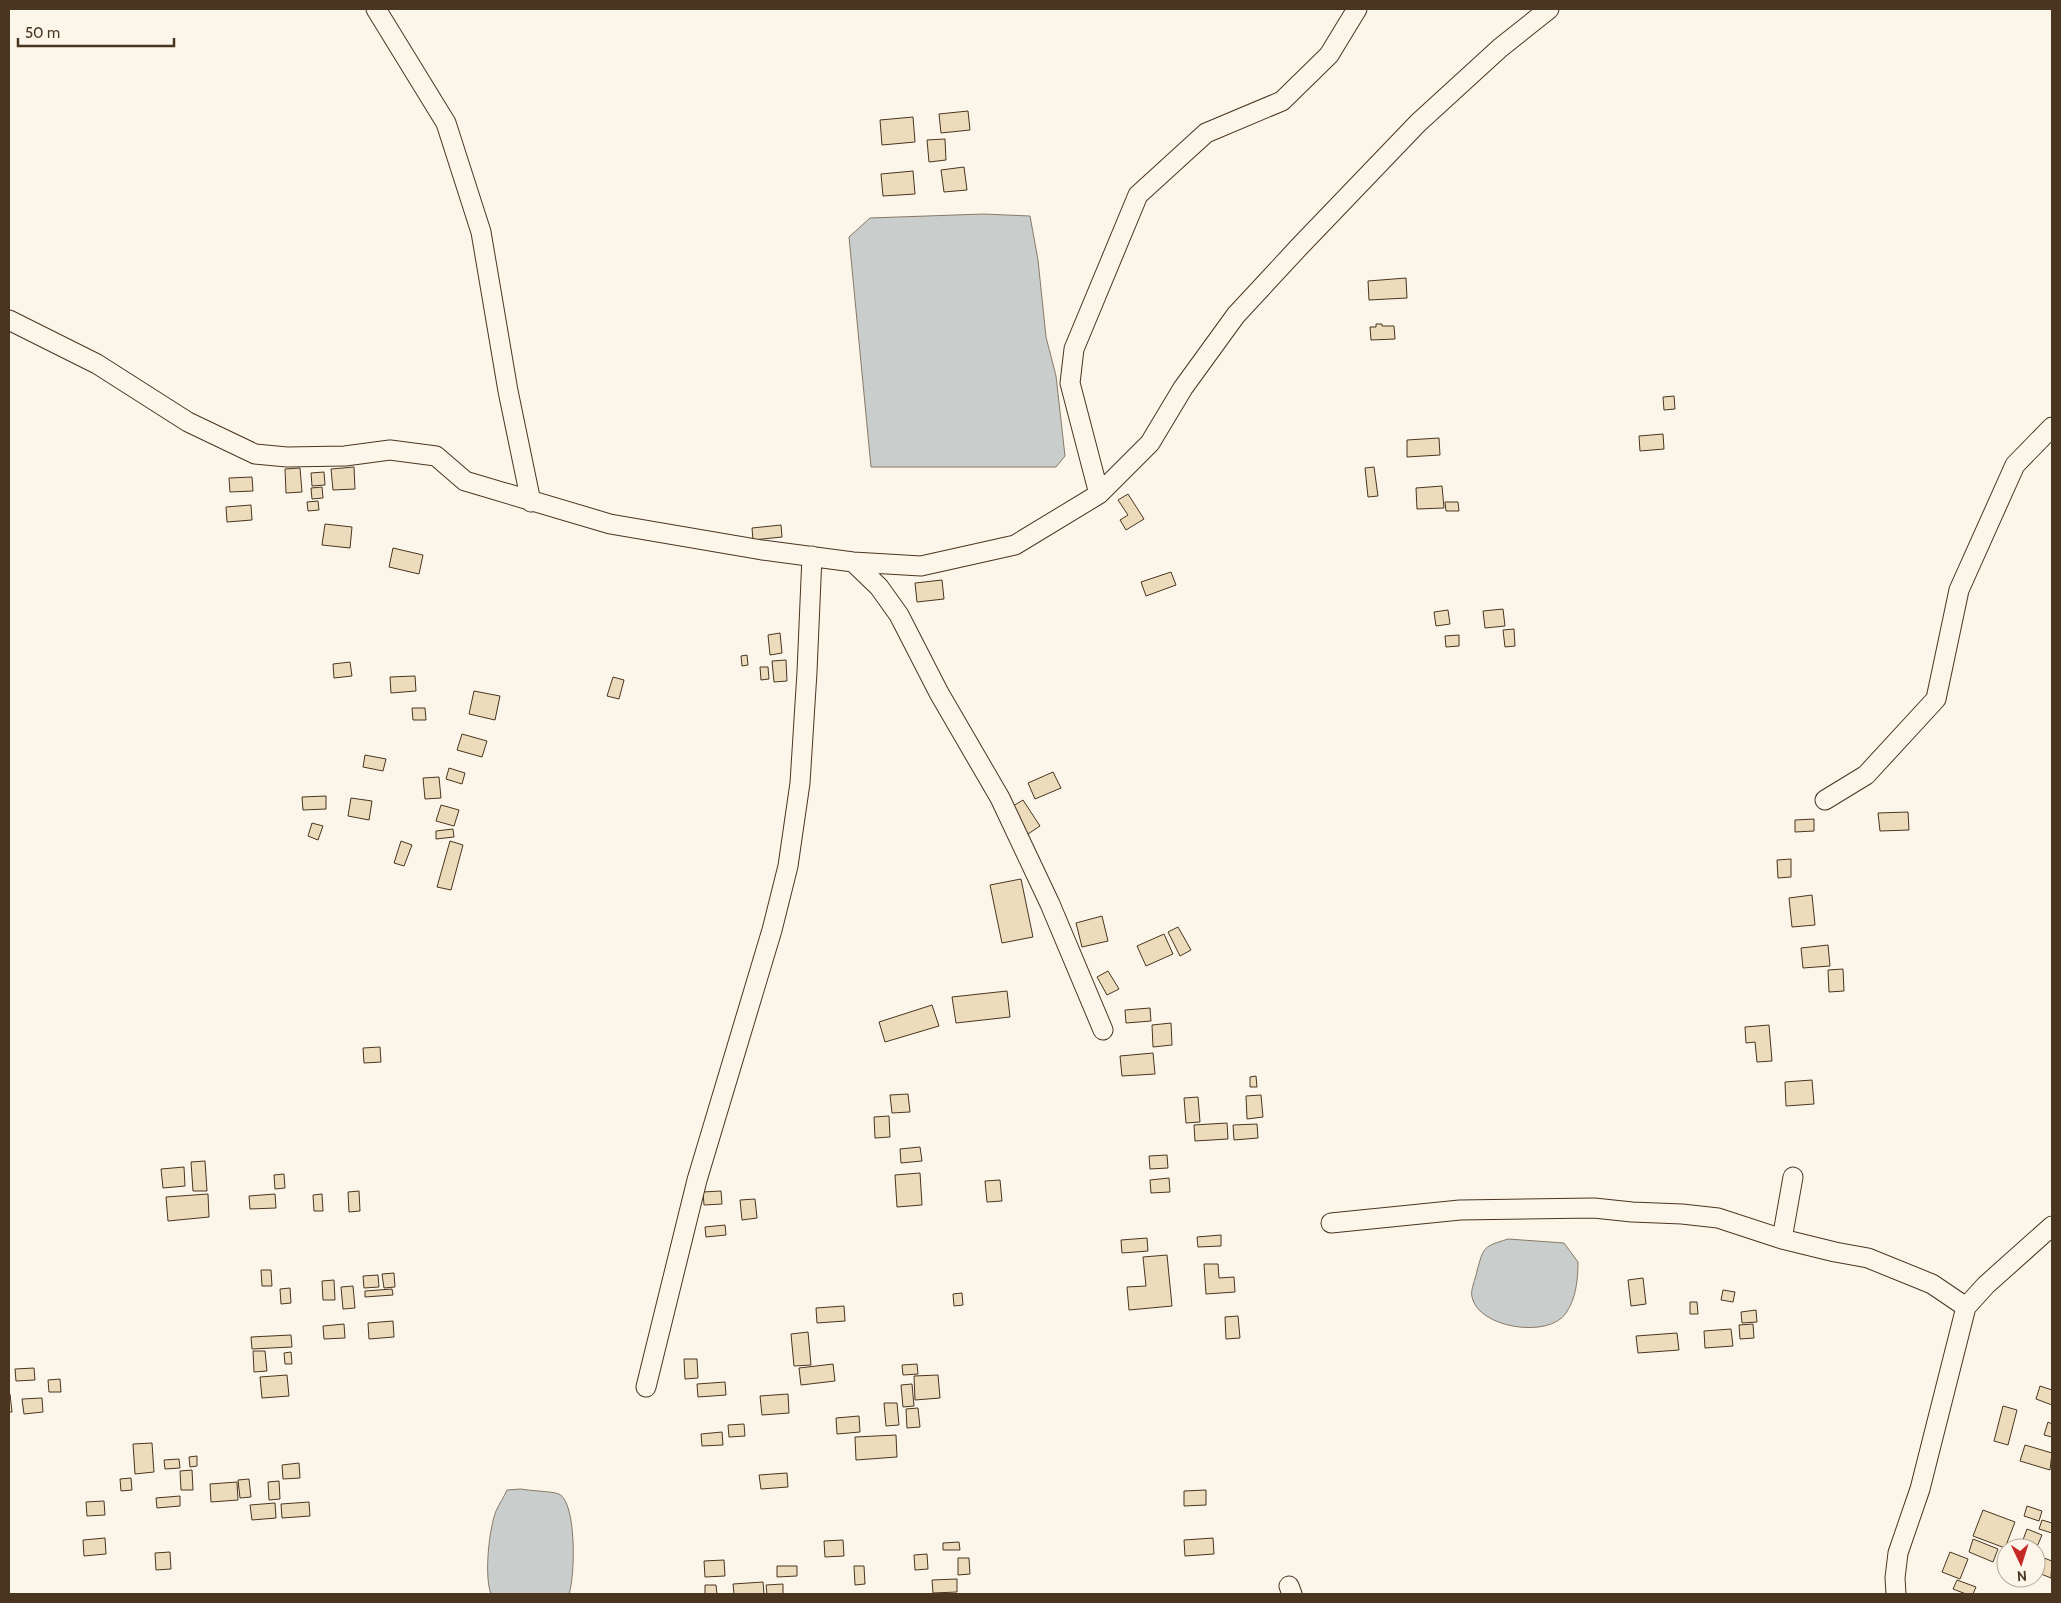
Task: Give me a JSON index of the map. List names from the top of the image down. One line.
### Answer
{"scale_bar":"50 m","north":"bottom"}
